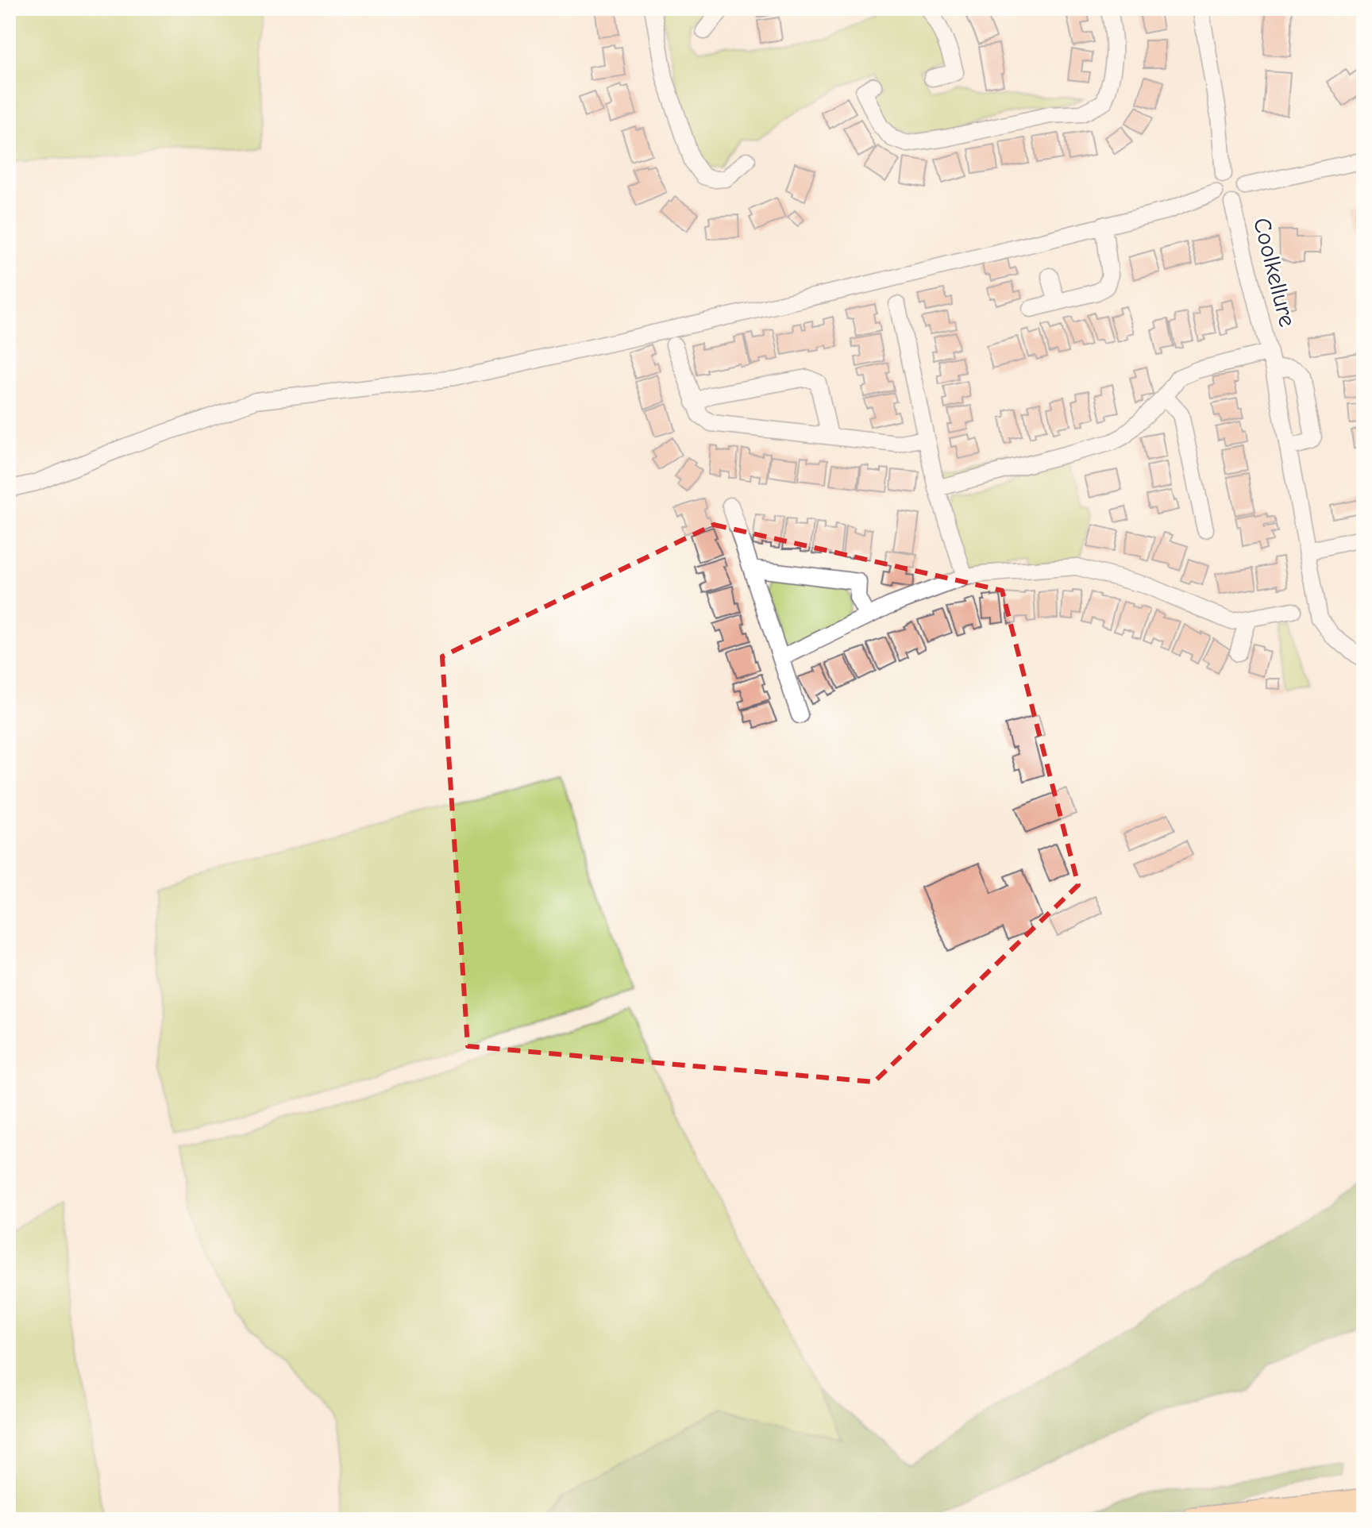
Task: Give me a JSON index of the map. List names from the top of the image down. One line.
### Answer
{"streets":{"street":["Coolkellure"]}}
